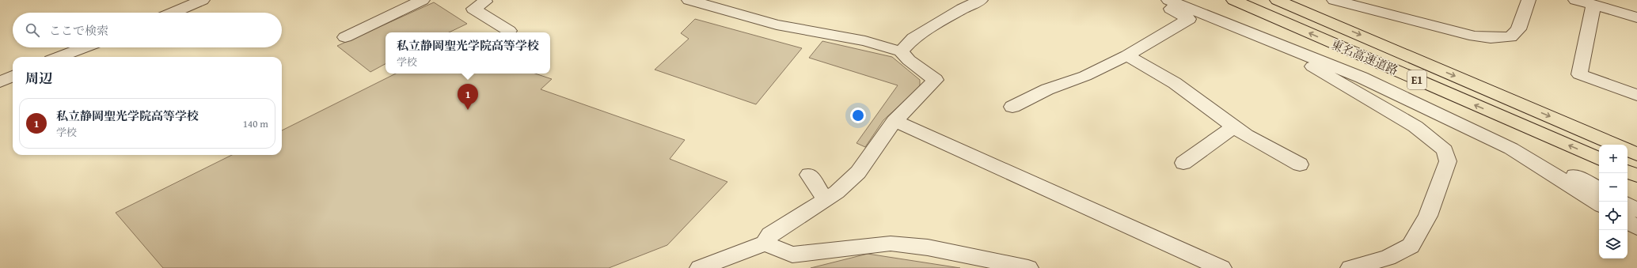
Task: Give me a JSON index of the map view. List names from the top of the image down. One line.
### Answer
{"streets":{"highway":["東名高速道路","E1"]},"page":{"search":"ここで検索","popup":["私立静岡聖光学院高等学校","学校"],"heading":"周辺","pins":"1","list":[{"mark":"1","name":"私立静岡聖光学院高等学校","note":"学校","value":"140 m"}],"map_buttons":["+","−"]}}
